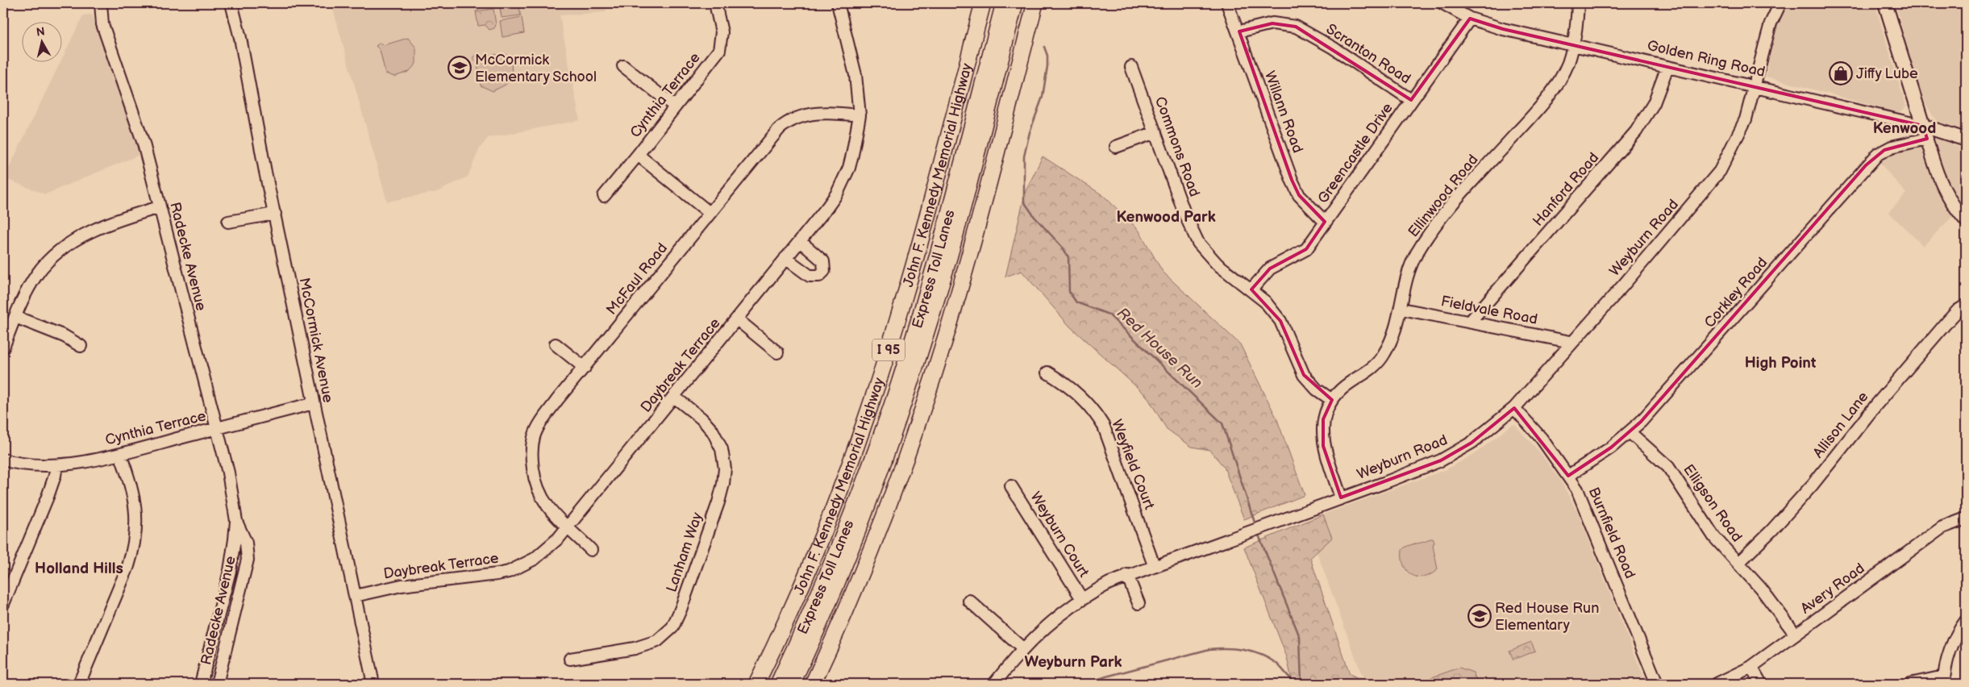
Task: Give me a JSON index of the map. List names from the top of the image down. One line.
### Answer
{"streets":{"highway":["John F. Kennedy Memorial Highway","Express Toll Lanes","I 95"],"main road":["Golden Ring Road"],"street":["Scranton Road","Cynthia Terrace","Willann Road","Commons Road","Greencastle Drive","Hanford Road","Ellinwood Road","Weyburn Road","Radecke Avenue","McFaul Road","Corkley Road","Fieldvale Road","McCormick Avenue","Daybreak Terrace","Allison Lane","Weyfield Court","Elligson Road","Burnfield Road","Weyburn Court","Lanham Way","Avery Road"]},"crossings":[["Scranton Road","Willann Road"],["Scranton Road","Greencastle Drive"],["Golden Ring Road","Greencastle Drive"],["Golden Ring Road","Hanford Road"],["Golden Ring Road","Ellinwood Road"],["Golden Ring Road","Weyburn Road"],["Golden Ring Road","Corkley Road"],["Cynthia Terrace","Radecke Avenue"],["Cynthia Terrace","McCormick Avenue"],["Willann Road","Greencastle Drive"],["Commons Road","Greencastle Drive"],["Commons Road","Ellinwood Road"],["Hanford Road","Fieldvale Road"],["Ellinwood Road","Weyburn Road"],["Ellinwood Road","Fieldvale Road"],["Weyburn Road","Fieldvale Road"],["Weyburn Road","Weyfield Court"],["Weyburn Road","Burnfield Road"],["Weyburn Road","Weyburn Court"],["McFaul Road","Daybreak Terrace"],["Corkley Road","Elligson Road"],["Corkley Road","Burnfield Road"],["McCormick Avenue","Daybreak Terrace"],["Daybreak Terrace","Lanham Way"],["Allison Lane","Elligson Road"],["Elligson Road","Avery Road"]],"districts":["Kenwood","Kenwood Park","High Point","Holland Hills","Weyburn Park"],"water":["Red House Run"],"places":{"school or university":["McCormick Elementary School","Red House Run Elementary"],"shop":["Jiffy Lube"]},"north":"top"}
